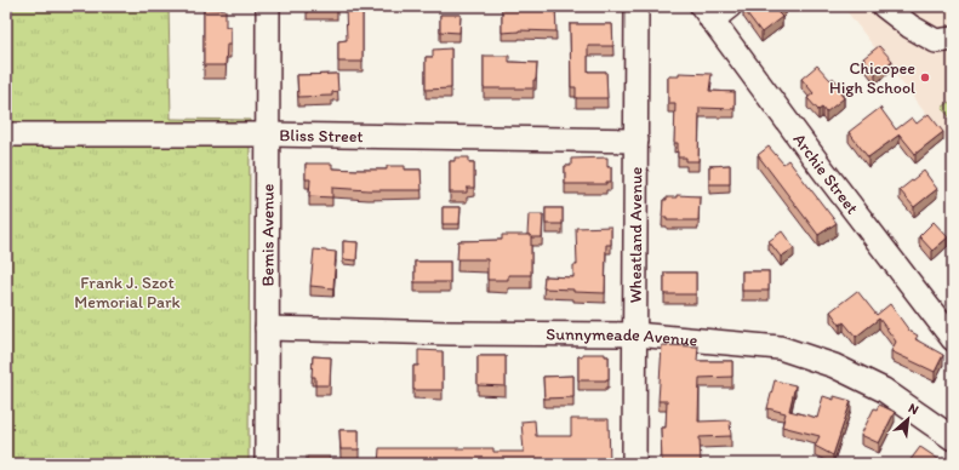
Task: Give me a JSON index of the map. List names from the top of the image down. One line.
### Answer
{"streets":{"street":["Bliss Street","Archie Street","Bemis Avenue","Wheatland Avenue","Sunnymeade Avenue"]},"crossings":[["Bliss Street","Bemis Avenue"],["Bliss Street","Wheatland Avenue"],["Bemis Avenue","Sunnymeade Avenue"],["Wheatland Avenue","Sunnymeade Avenue"]],"parks":["Frank J. Szot Memorial Park"],"places":["Chicopee High School"],"north":"top right"}
